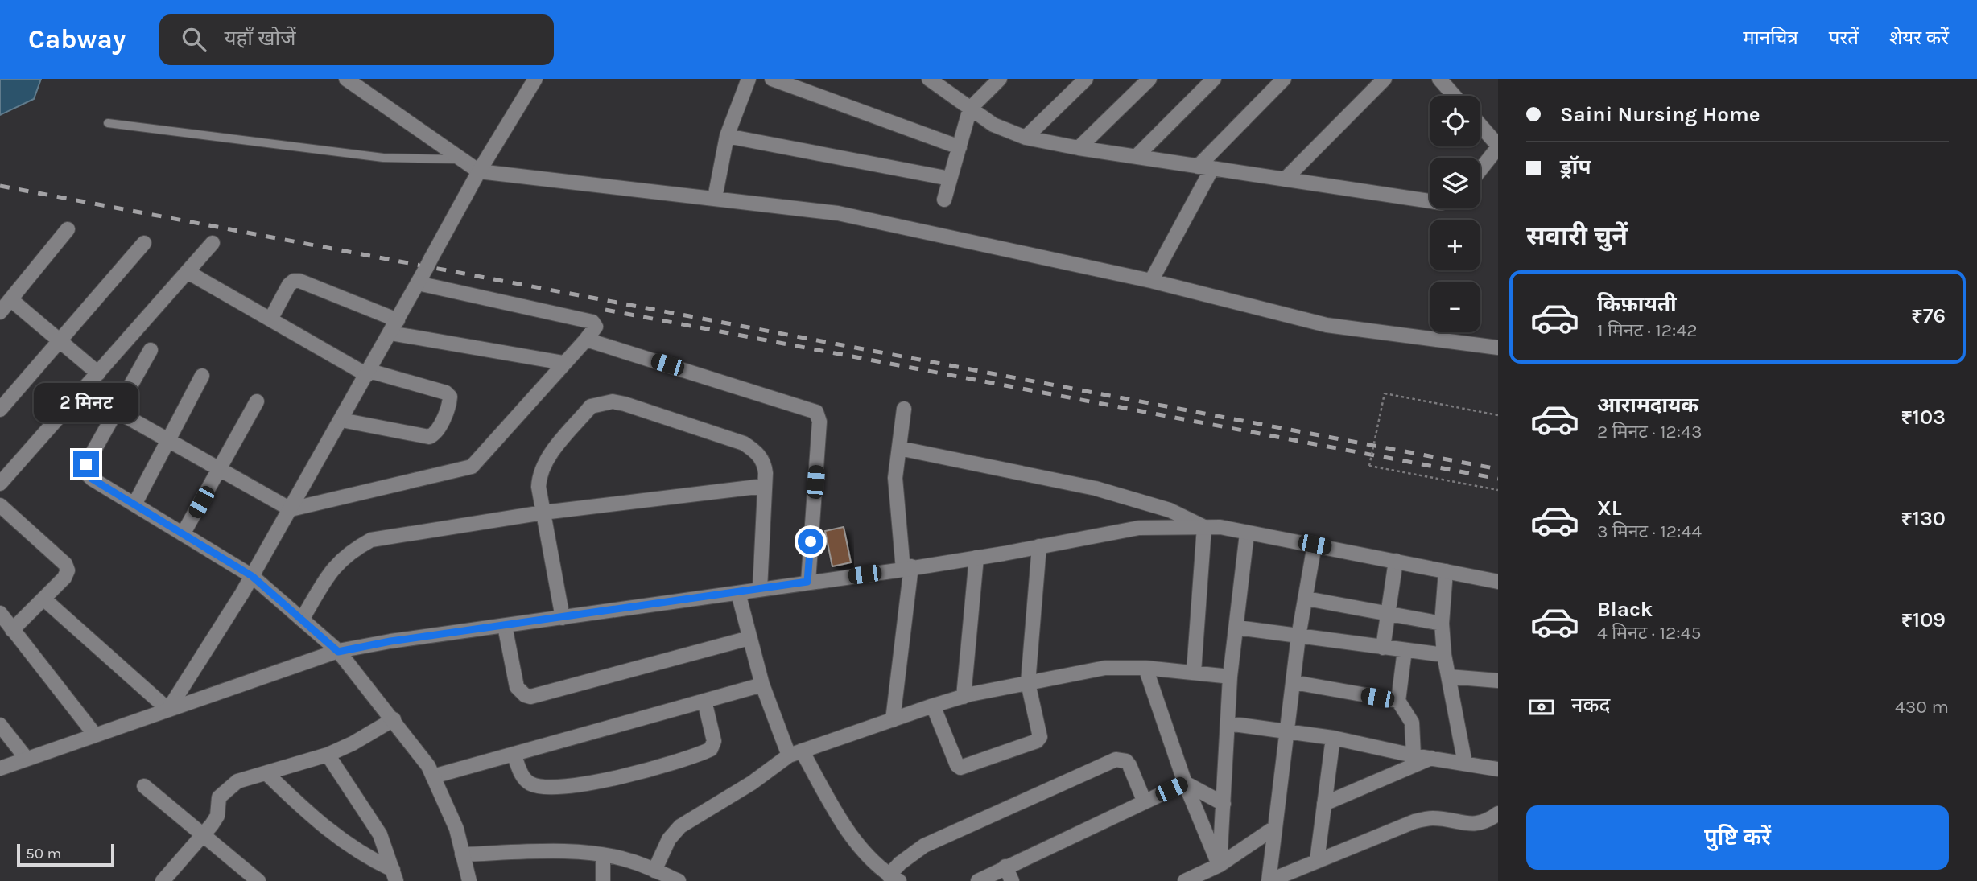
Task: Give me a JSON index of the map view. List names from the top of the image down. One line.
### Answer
{"scale_bar":"50 m","page":{"header":"Cabway","search":"यहाँ खोजें","nav":["मानचित्र","परतें","शेयर करें"],"banner":["Saini Nursing Home","ड्रॉप"],"map_buttons":["+","−"],"heading":"सवारी चुनें","list":[{"name":"किफ़ायती","note":"1 मिनट · 12:42","value":"₹76"},{"name":"आरामदायक","note":"2 मिनट · 12:43","value":"₹103"},{"name":"XL","note":"3 मिनट · 12:44","value":"₹130"},{"name":"Black","note":"4 मिनट · 12:45","value":"₹109"}],"bubble":"2 मिनट","pay":["नकद","430 m"],"buttons":"पुष्टि करें","scale":"50 m"}}
